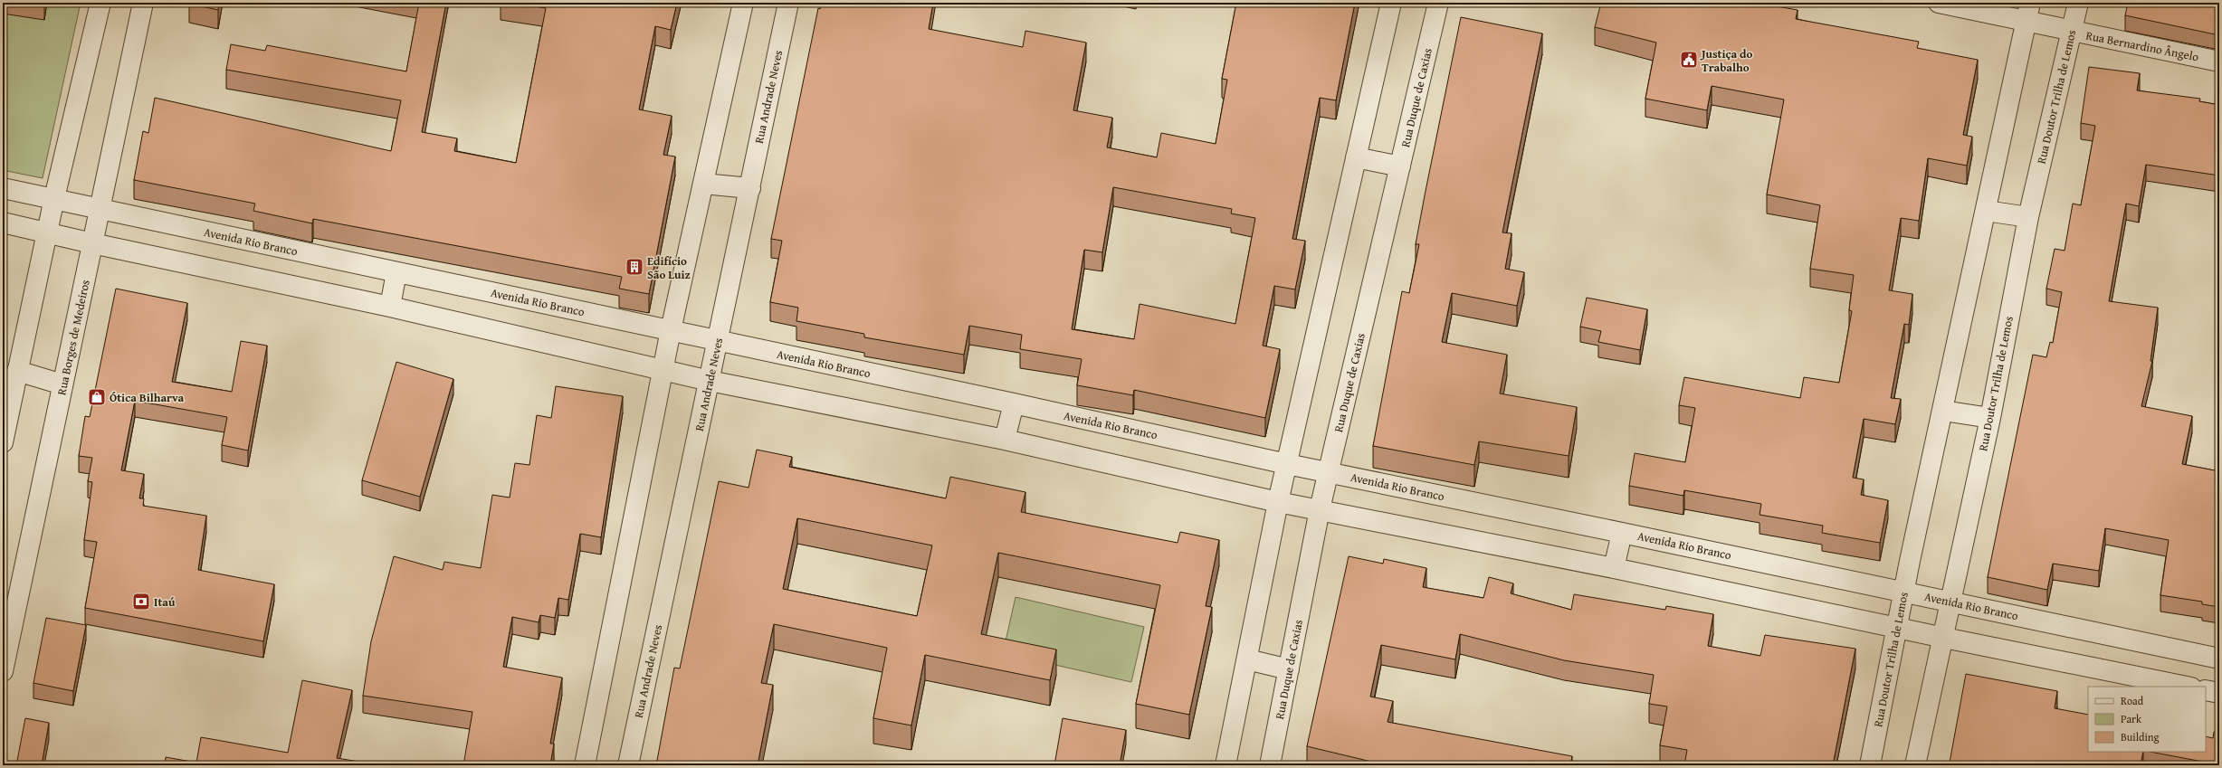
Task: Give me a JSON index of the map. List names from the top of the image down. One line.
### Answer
{"streets":{"street":["Rua Bernardino Ângelo","Rua Andrade Neves","Rua Doutor Trilha de Lemos","Rua Duque de Caxias","Avenida Rio Branco","Rua Borges de Medeiros"]},"crossings":[["Rua Bernardino Ângelo","Rua Doutor Trilha de Lemos"],["Rua Andrade Neves","Avenida Rio Branco"],["Rua Doutor Trilha de Lemos","Avenida Rio Branco"],["Rua Duque de Caxias","Avenida Rio Branco"],["Avenida Rio Branco","Rua Borges de Medeiros"]],"places":{"public building":["Justiça do Trabalho"],"building":["Edifício São Luiz"],"shop":["Ótica Bilharva"],"bank":["Itaú"]},"legend":["Road","Park","Building"]}
